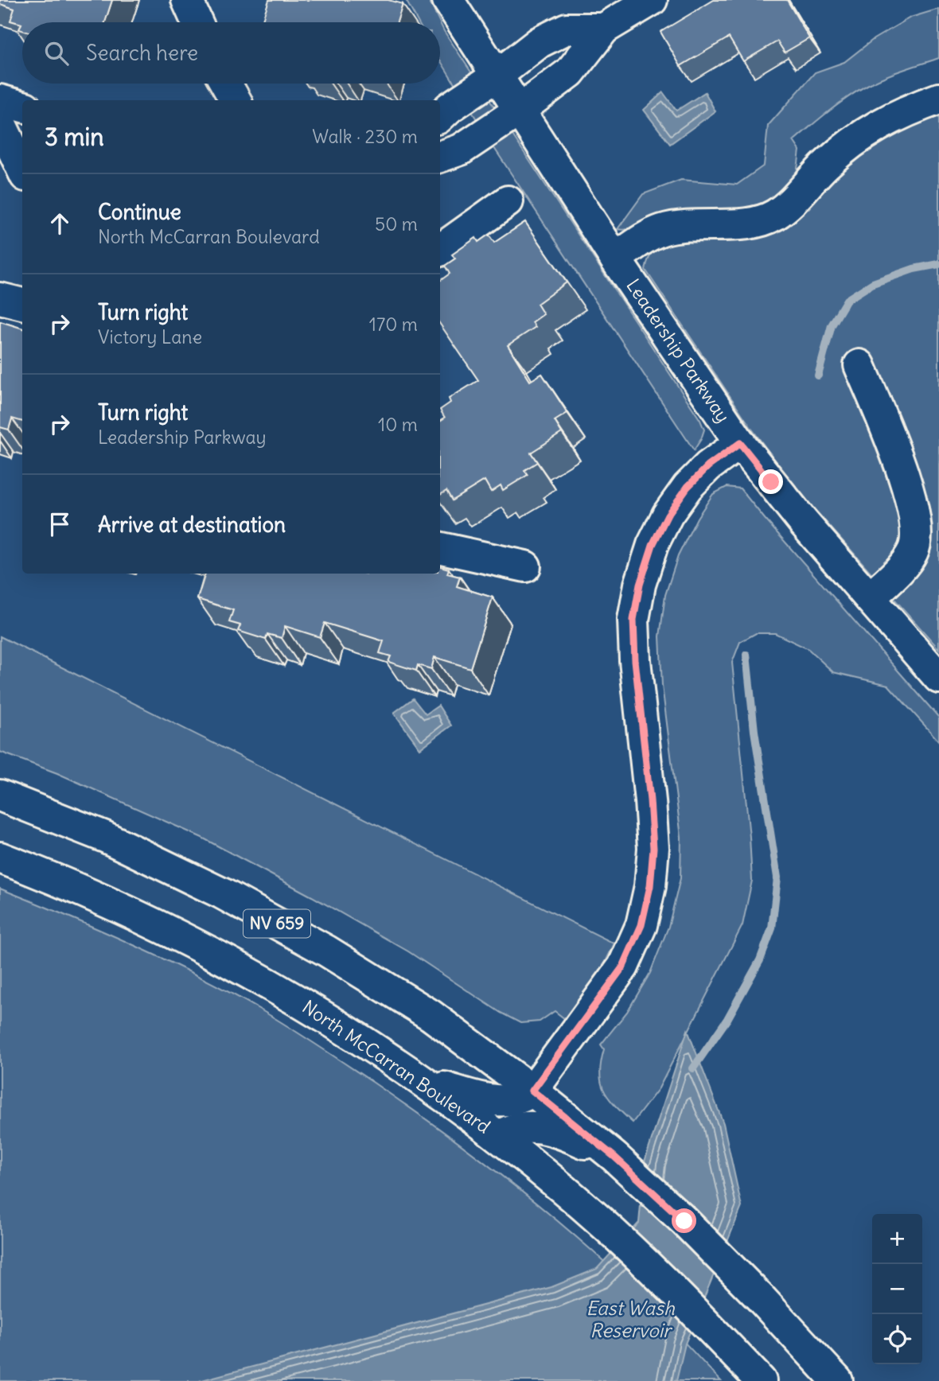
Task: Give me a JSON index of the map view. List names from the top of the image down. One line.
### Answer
{"streets":{"main road":["Leadership Parkway","NV 659","North McCarran Boulevard"]},"water":["East Wash Reservoir"],"page":{"search":"Search here","heading":["3 min","Walk · 230 m"],"list":[["Continue","North McCarran Boulevard","50 m"],["Turn right","Victory Lane","170 m"],["Turn right","Leadership Parkway","10 m"],"Arrive at destination"],"map_buttons":["+","−"]}}
